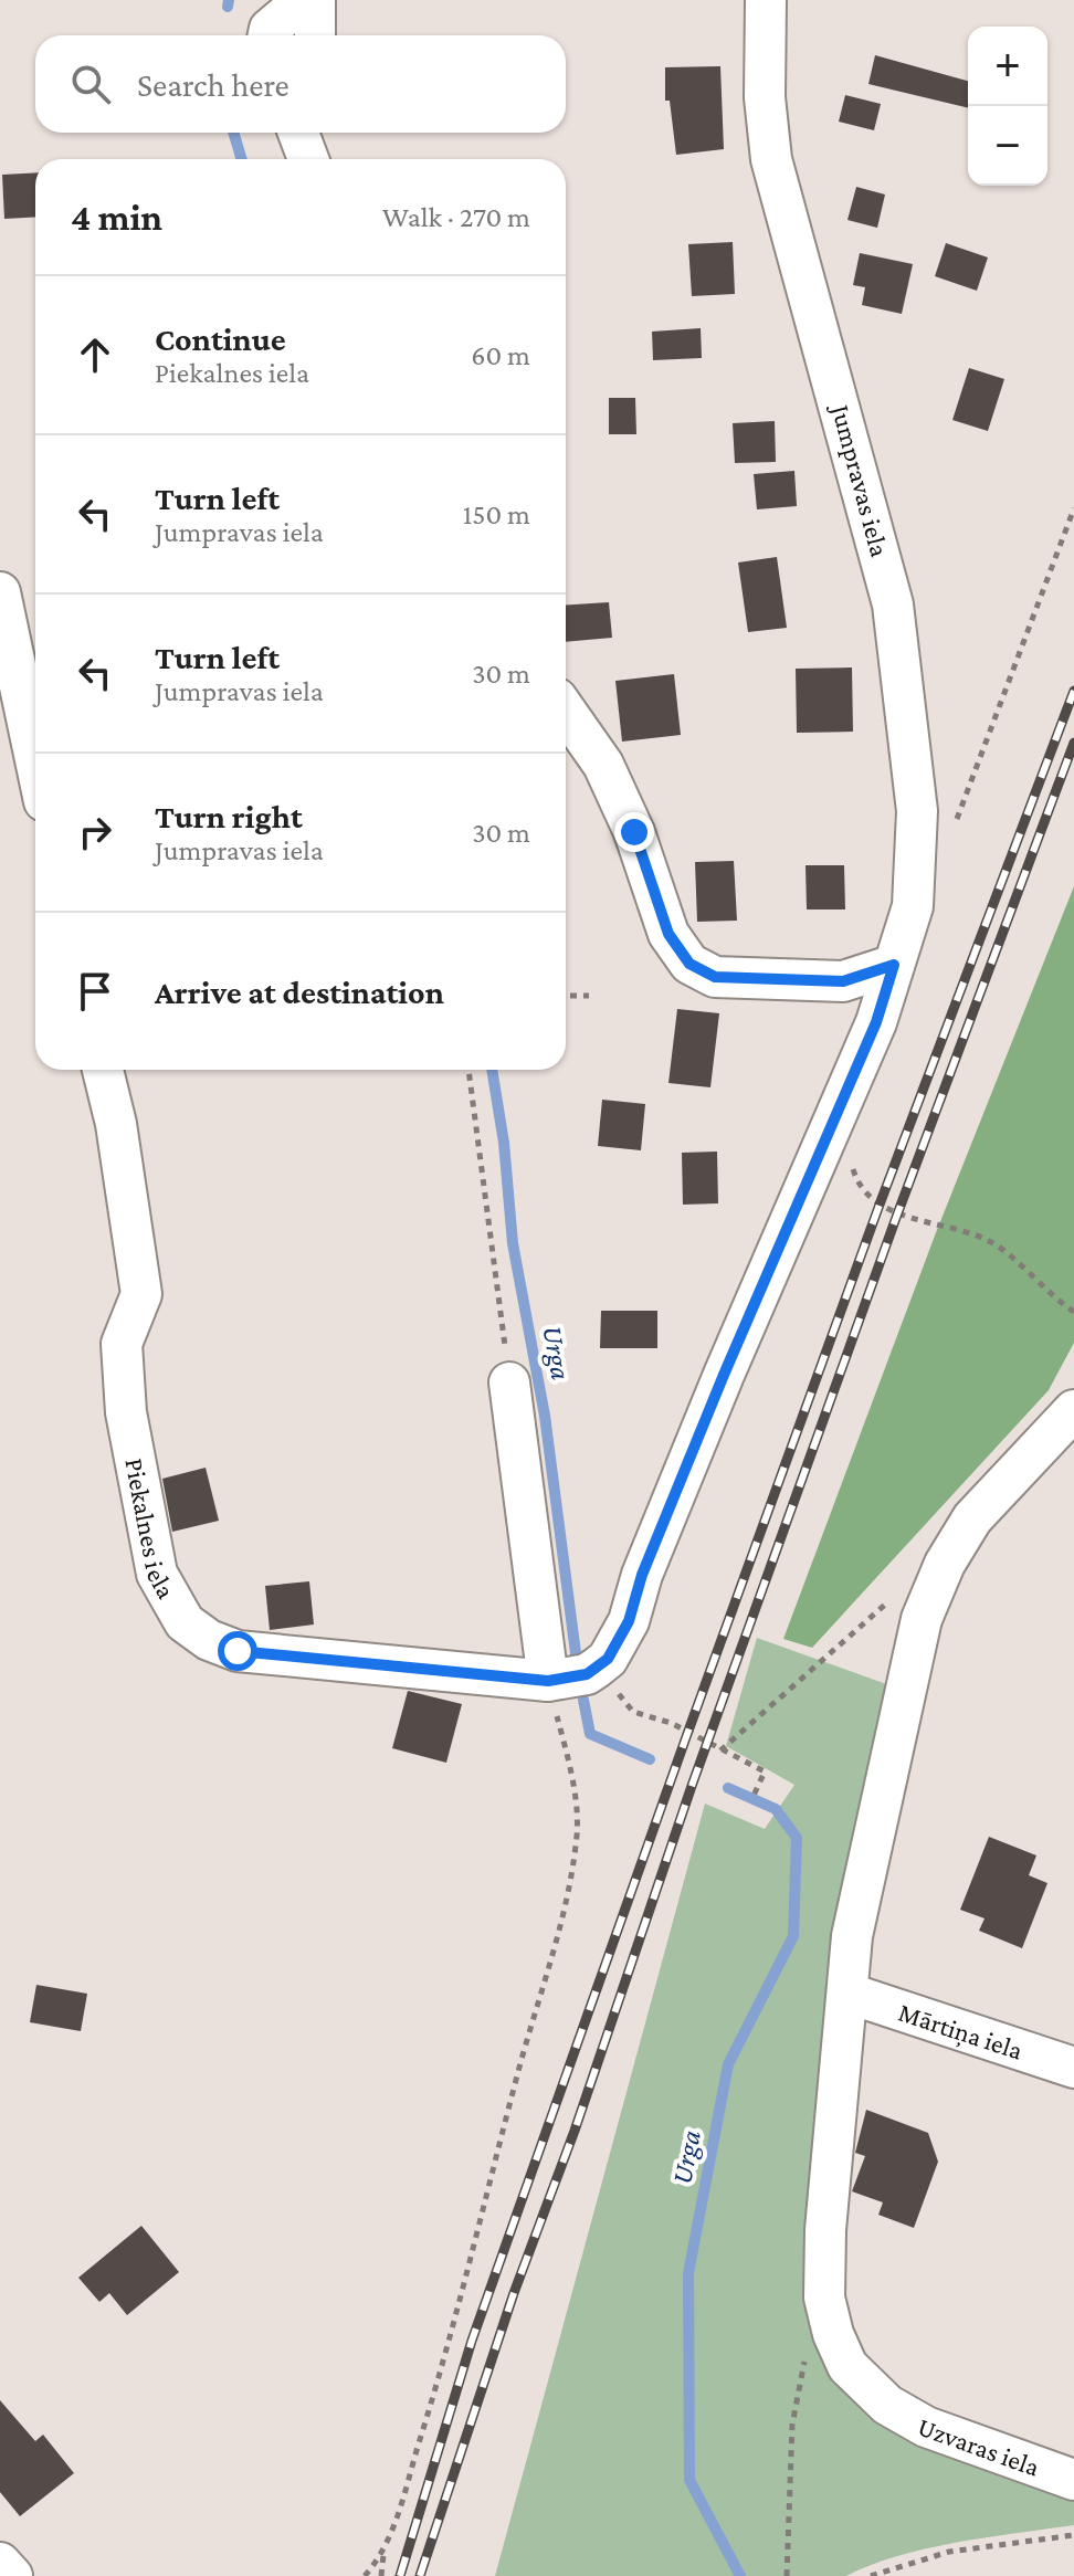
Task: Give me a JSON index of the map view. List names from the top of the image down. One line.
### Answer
{"streets":{"street":["Jumpravas iela","Piekalnes iela","Mārtiņa iela","Uzvaras iela"]},"crossings":[["Jumpravas iela","Piekalnes iela"],["Mārtiņa iela","Uzvaras iela"]],"water":["Urga"],"page":{"map_buttons":["+","−"],"search":"Search here","heading":["4 min","Walk · 270 m"],"list":[["Continue","Piekalnes iela","60 m"],["Turn left","Jumpravas iela","150 m"],["Turn left","Jumpravas iela","30 m"],["Turn right","Jumpravas iela","30 m"],"Arrive at destination"]}}
